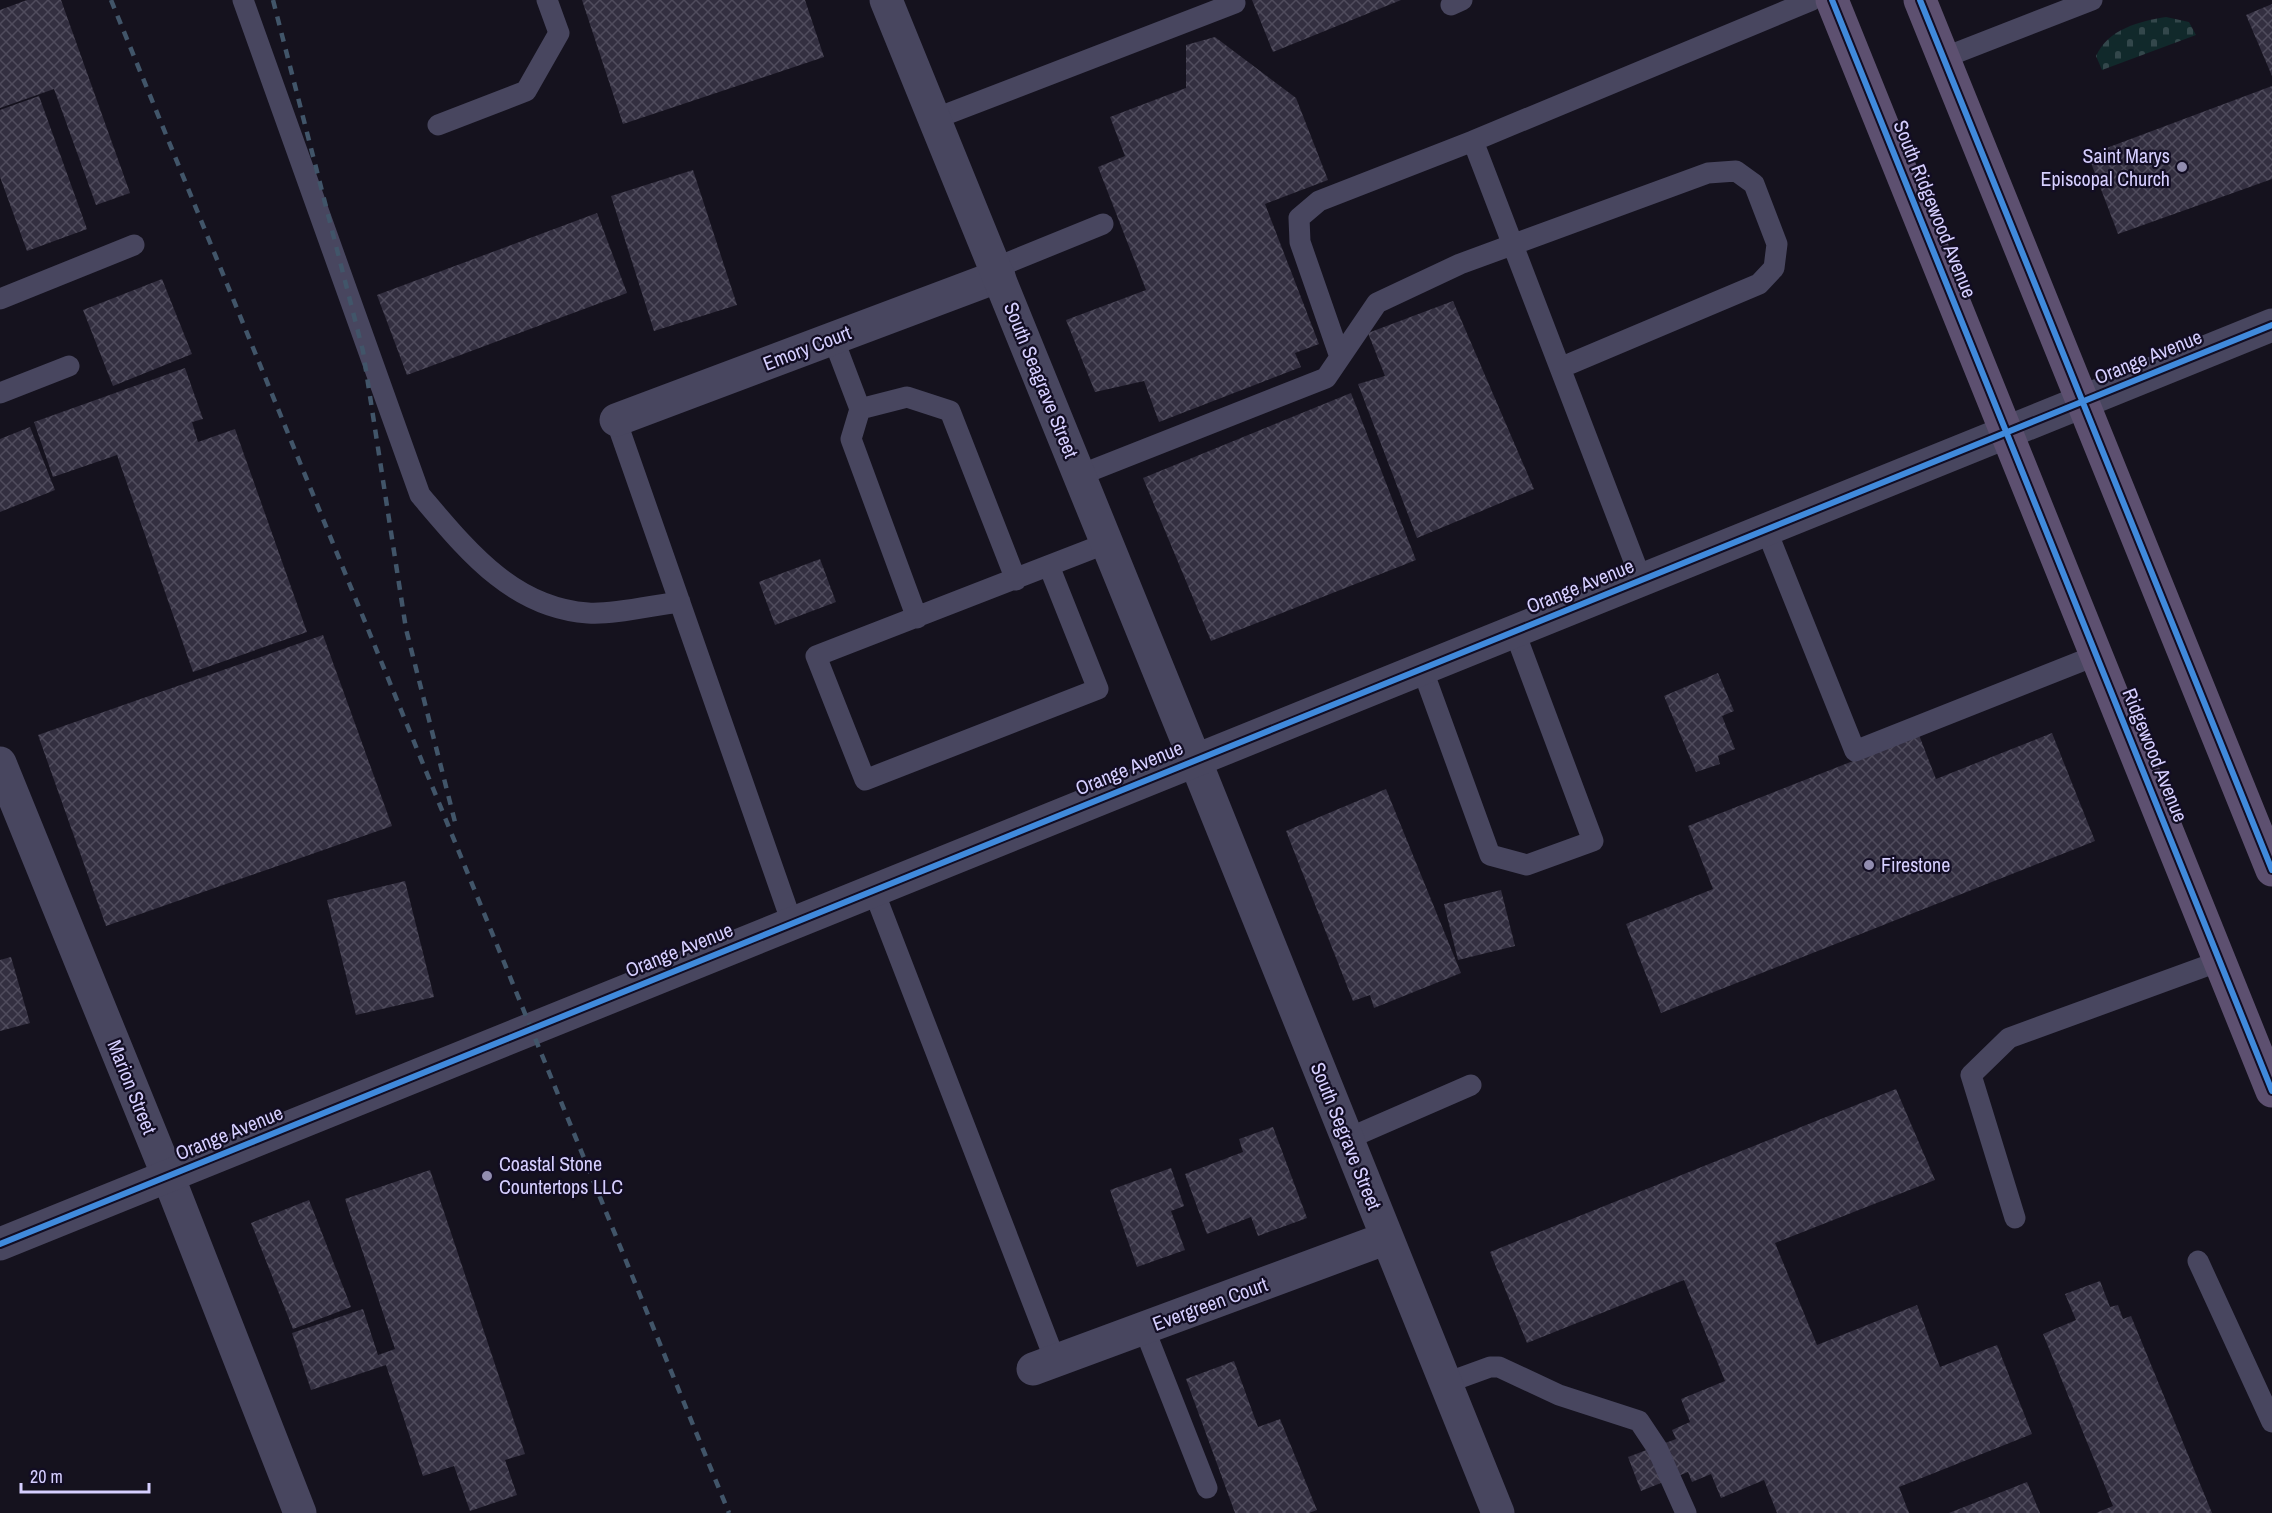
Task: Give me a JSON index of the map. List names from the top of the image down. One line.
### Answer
{"streets":{"main road":["South Ridgewood Avenue","Ridgewood Avenue"],"street":["Emory Court","Orange Avenue","South Seagrave Street","Marion Street","South Segrave Street","Evergreen Court"]},"crossings":[["South Ridgewood Avenue","Orange Avenue"],["South Ridgewood Avenue","Ridgewood Avenue"],["Emory Court","South Seagrave Street"],["Orange Avenue","South Seagrave Street"],["Orange Avenue","Ridgewood Avenue"],["Orange Avenue","Marion Street"],["Orange Avenue","South Segrave Street"],["South Seagrave Street","South Segrave Street"],["South Segrave Street","Evergreen Court"]],"places":["Saint Marys Episcopal Church","Firestone","Coastal Stone Countertops LLC"],"scale_bar":"20 m"}
